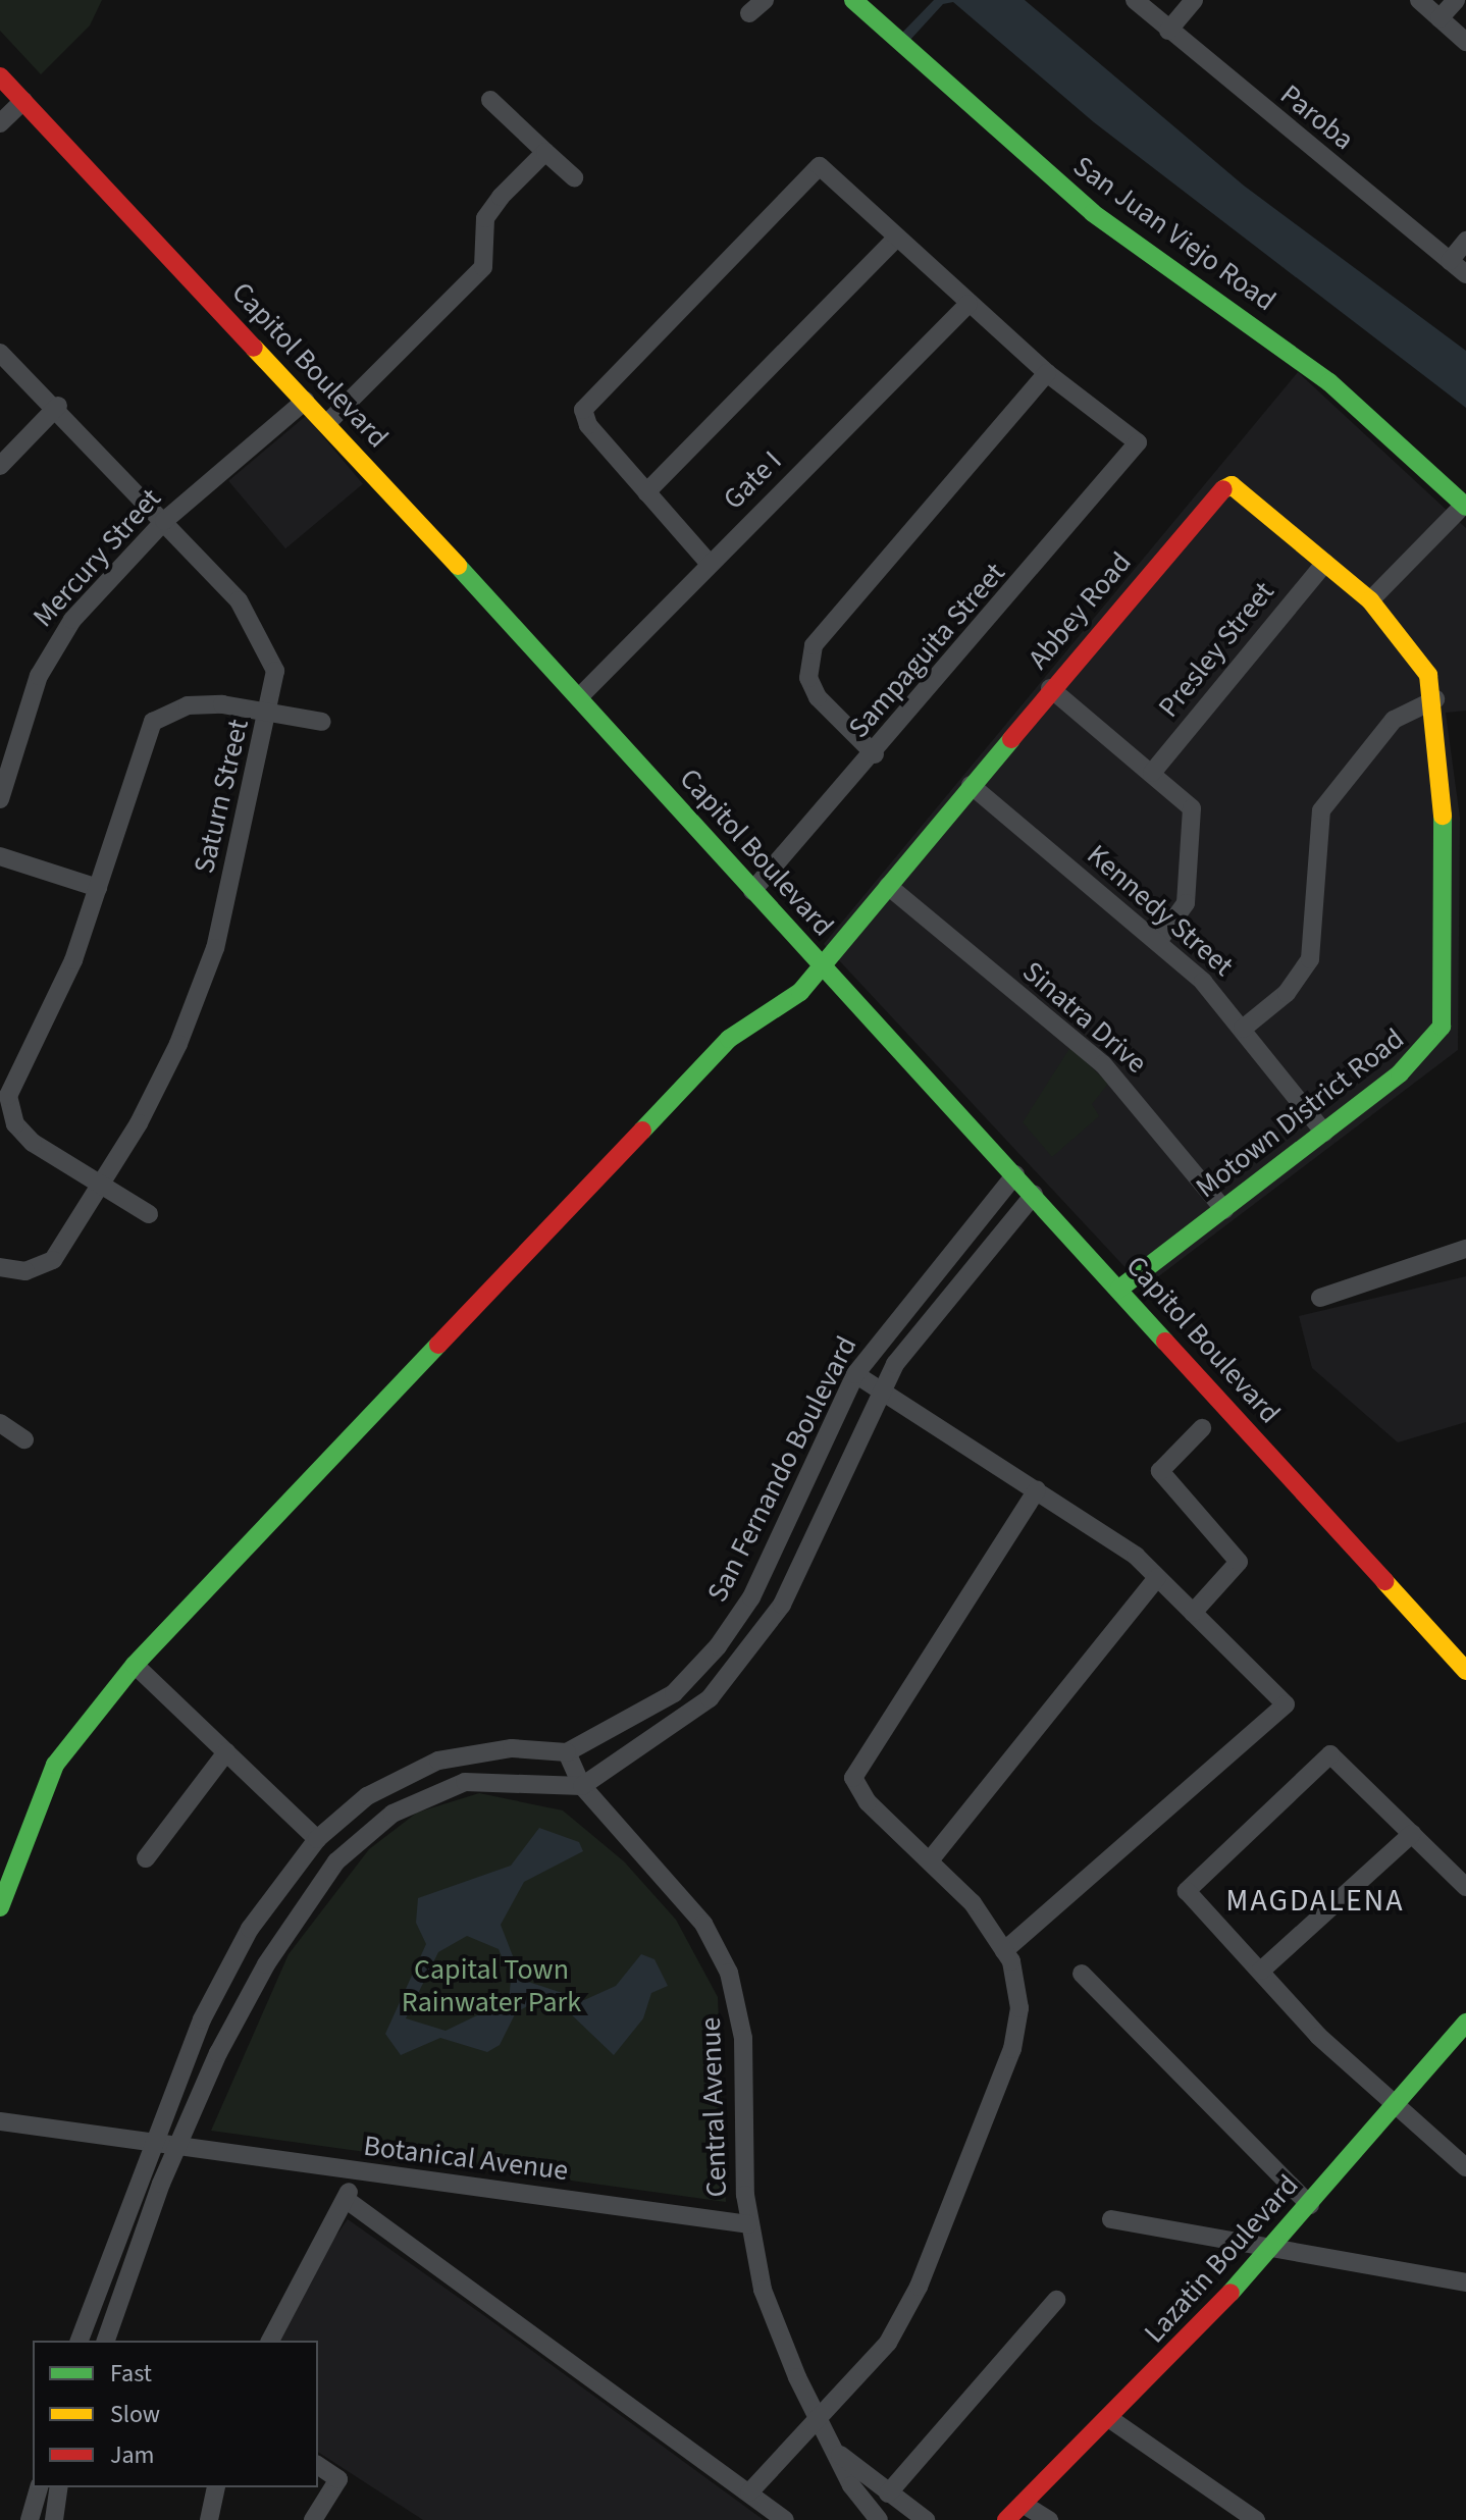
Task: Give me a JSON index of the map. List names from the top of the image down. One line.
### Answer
{"streets":{"street":["Paroba","San Juan Viejo Road","Capitol Boulevard","Gate I","Mercury Street","Abbey Road","Presley Street","Sampaguita Street","Saturn Street","Kennedy Street","Sinatra Drive","Motown District Road","San Fernando Boulevard","Central Avenue","Botanical Avenue","Lazatin Boulevard"]},"crossings":[["Capitol Boulevard","Gate I"],["Capitol Boulevard","Mercury Street"],["Capitol Boulevard","Abbey Road"],["Capitol Boulevard","Sampaguita Street"],["Capitol Boulevard","Motown District Road"],["Capitol Boulevard","San Fernando Boulevard"],["Mercury Street","Saturn Street"],["Abbey Road","Kennedy Street"],["Abbey Road","Sinatra Drive"],["Abbey Road","Motown District Road"],["Presley Street","Motown District Road"],["Kennedy Street","Motown District Road"],["Sinatra Drive","Motown District Road"],["San Fernando Boulevard","Central Avenue"],["Central Avenue","Botanical Avenue"]],"districts":["MAGDALENA"],"parks":["Capital Town Rainwater Park"],"legend":["Fast","Slow","Jam"]}
